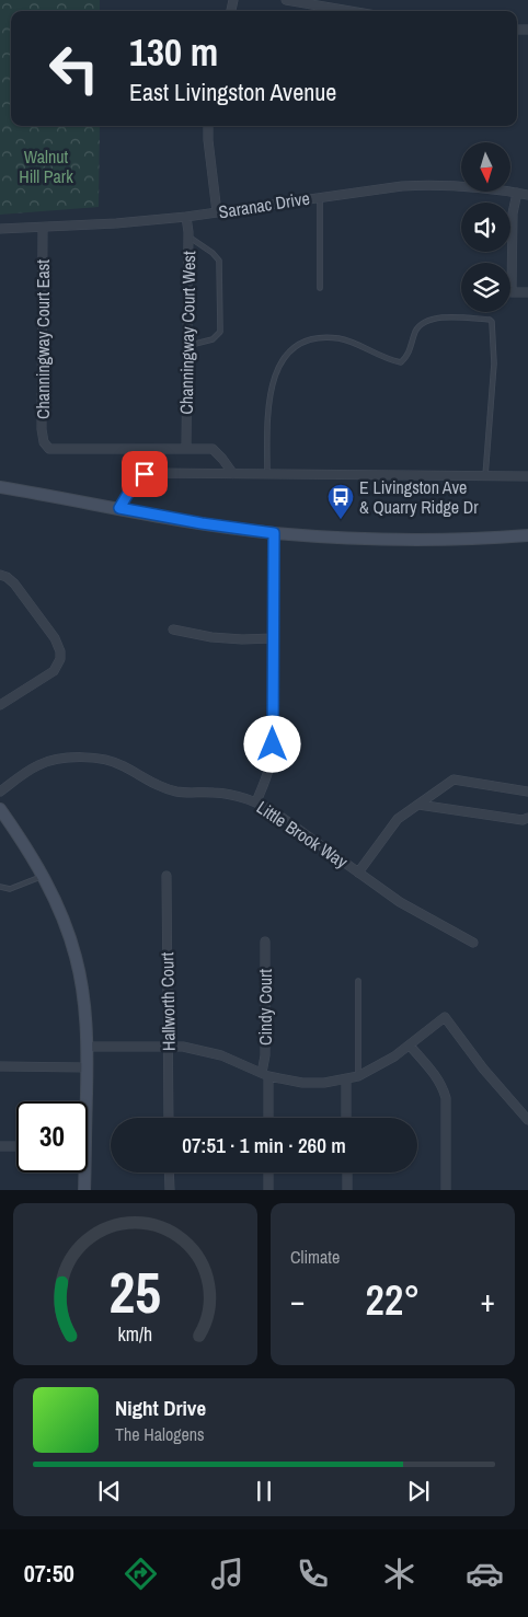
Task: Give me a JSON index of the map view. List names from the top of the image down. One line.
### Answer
{"streets":{"street":["Saranac Drive","Channingway Court West","Channingway Court East","Little Brook Way","Hallworth Court","Cindy Court"]},"crossings":[["Saranac Drive","Channingway Court West"],["Saranac Drive","Channingway Court East"],["Channingway Court West","Channingway Court East"]],"parks":["Walnut Hill Park"],"places":{"bus stop":["E Livingston Ave & Quarry Ridge Dr"]},"north":"bottom","page":{"turn":["130 m","East Livingston Avenue"],"limit":"30","trip":"07:51 · 1 min · 260 m","tile":"Climate","heat":["−","22°","+"],"song":["Night Drive","The Halogens"],"tabs":"07:50","gauge":["25","km/h"]}}
